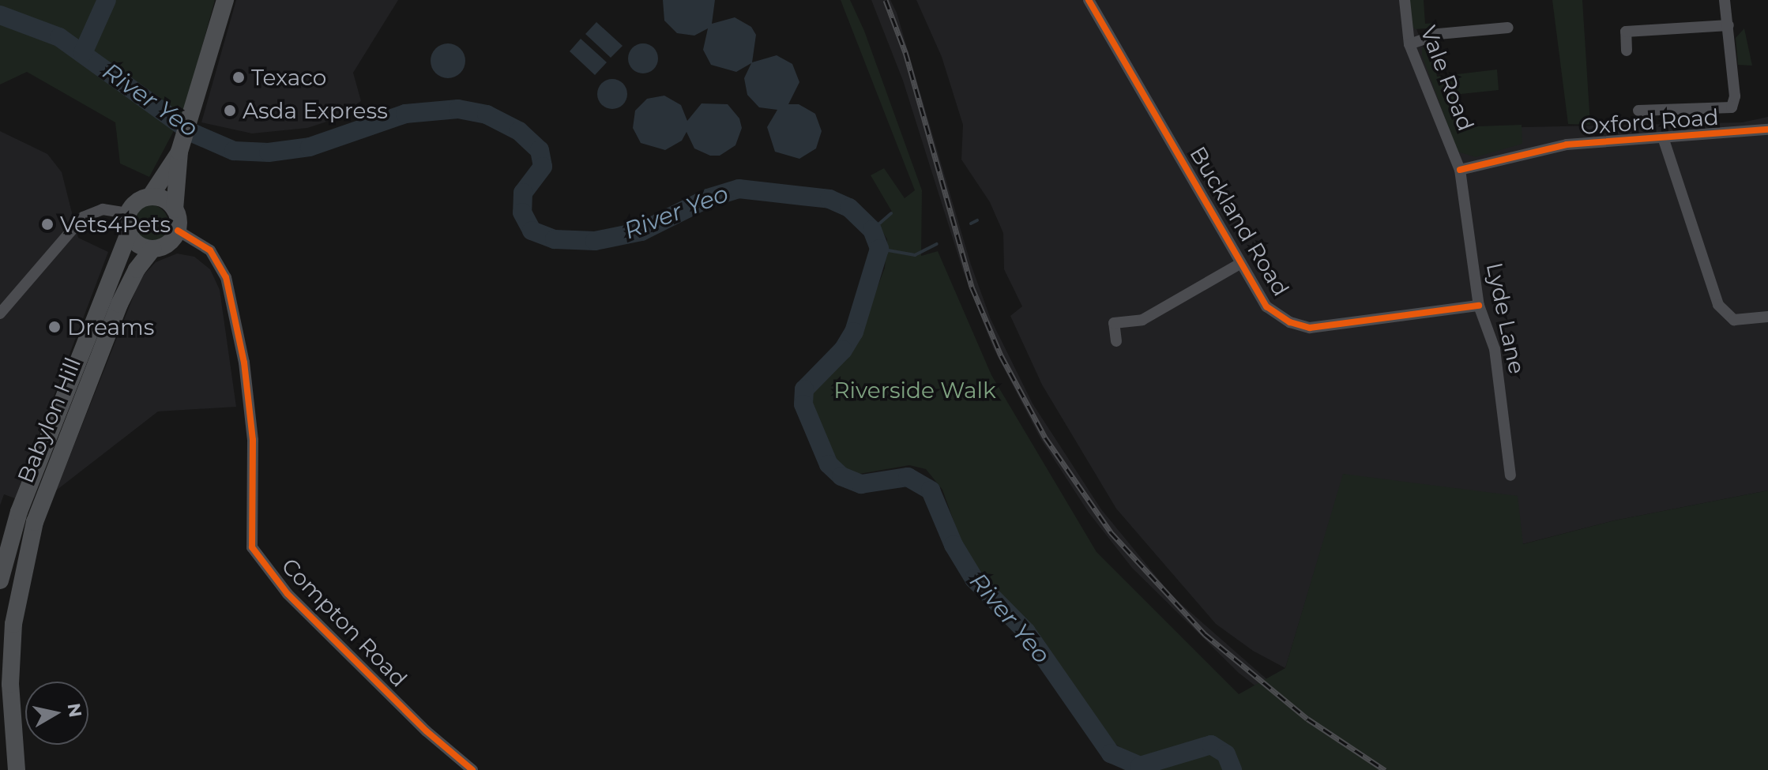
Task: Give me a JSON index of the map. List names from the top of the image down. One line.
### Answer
{"streets":{"main road":["Babylon Hill"],"street":["Vale Road","Oxford Road","Buckland Road","Lyde Lane","Compton Road"]},"crossings":[["Vale Road","Oxford Road"],["Vale Road","Lyde Lane"],["Oxford Road","Lyde Lane"],["Buckland Road","Lyde Lane"],["Babylon Hill","Compton Road"]],"water":["River Yeo"],"parks":["Riverside Walk"],"places":["Texaco","Asda Express","Vets4Pets","Dreams"],"north":"right"}
